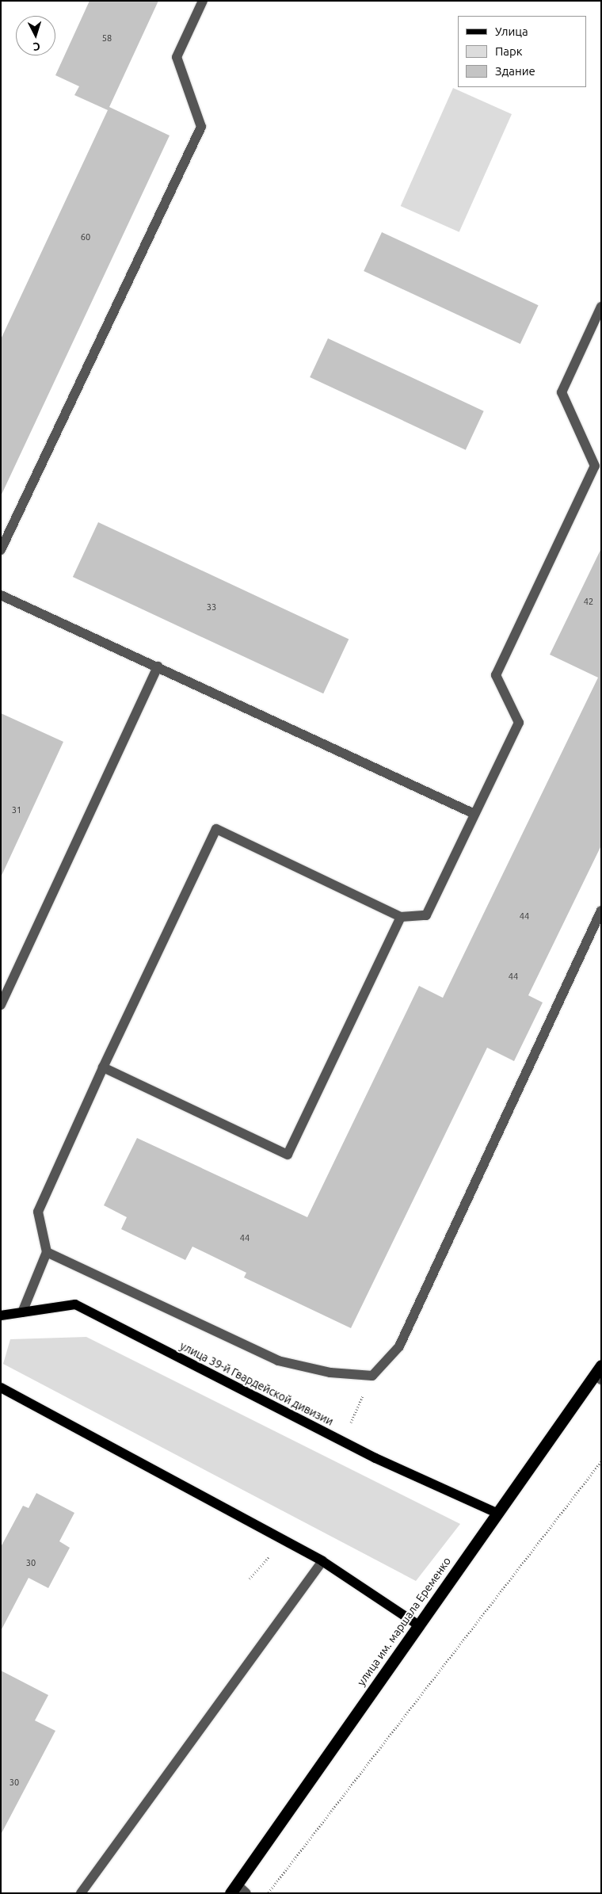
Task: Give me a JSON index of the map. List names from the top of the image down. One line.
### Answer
{"streets":{"highway":["улица им. маршала Еременко"],"main road":["улица 39-й Гвардейской дивизии"]},"crossings":[["улица 39-й Гвардейской дивизии","улица им. маршала Еременко"]],"house_numbers":["58","60","42","33","31","44","44","44","30","30"],"legend":["Улица","Парк","Здание"],"north":"bottom"}
